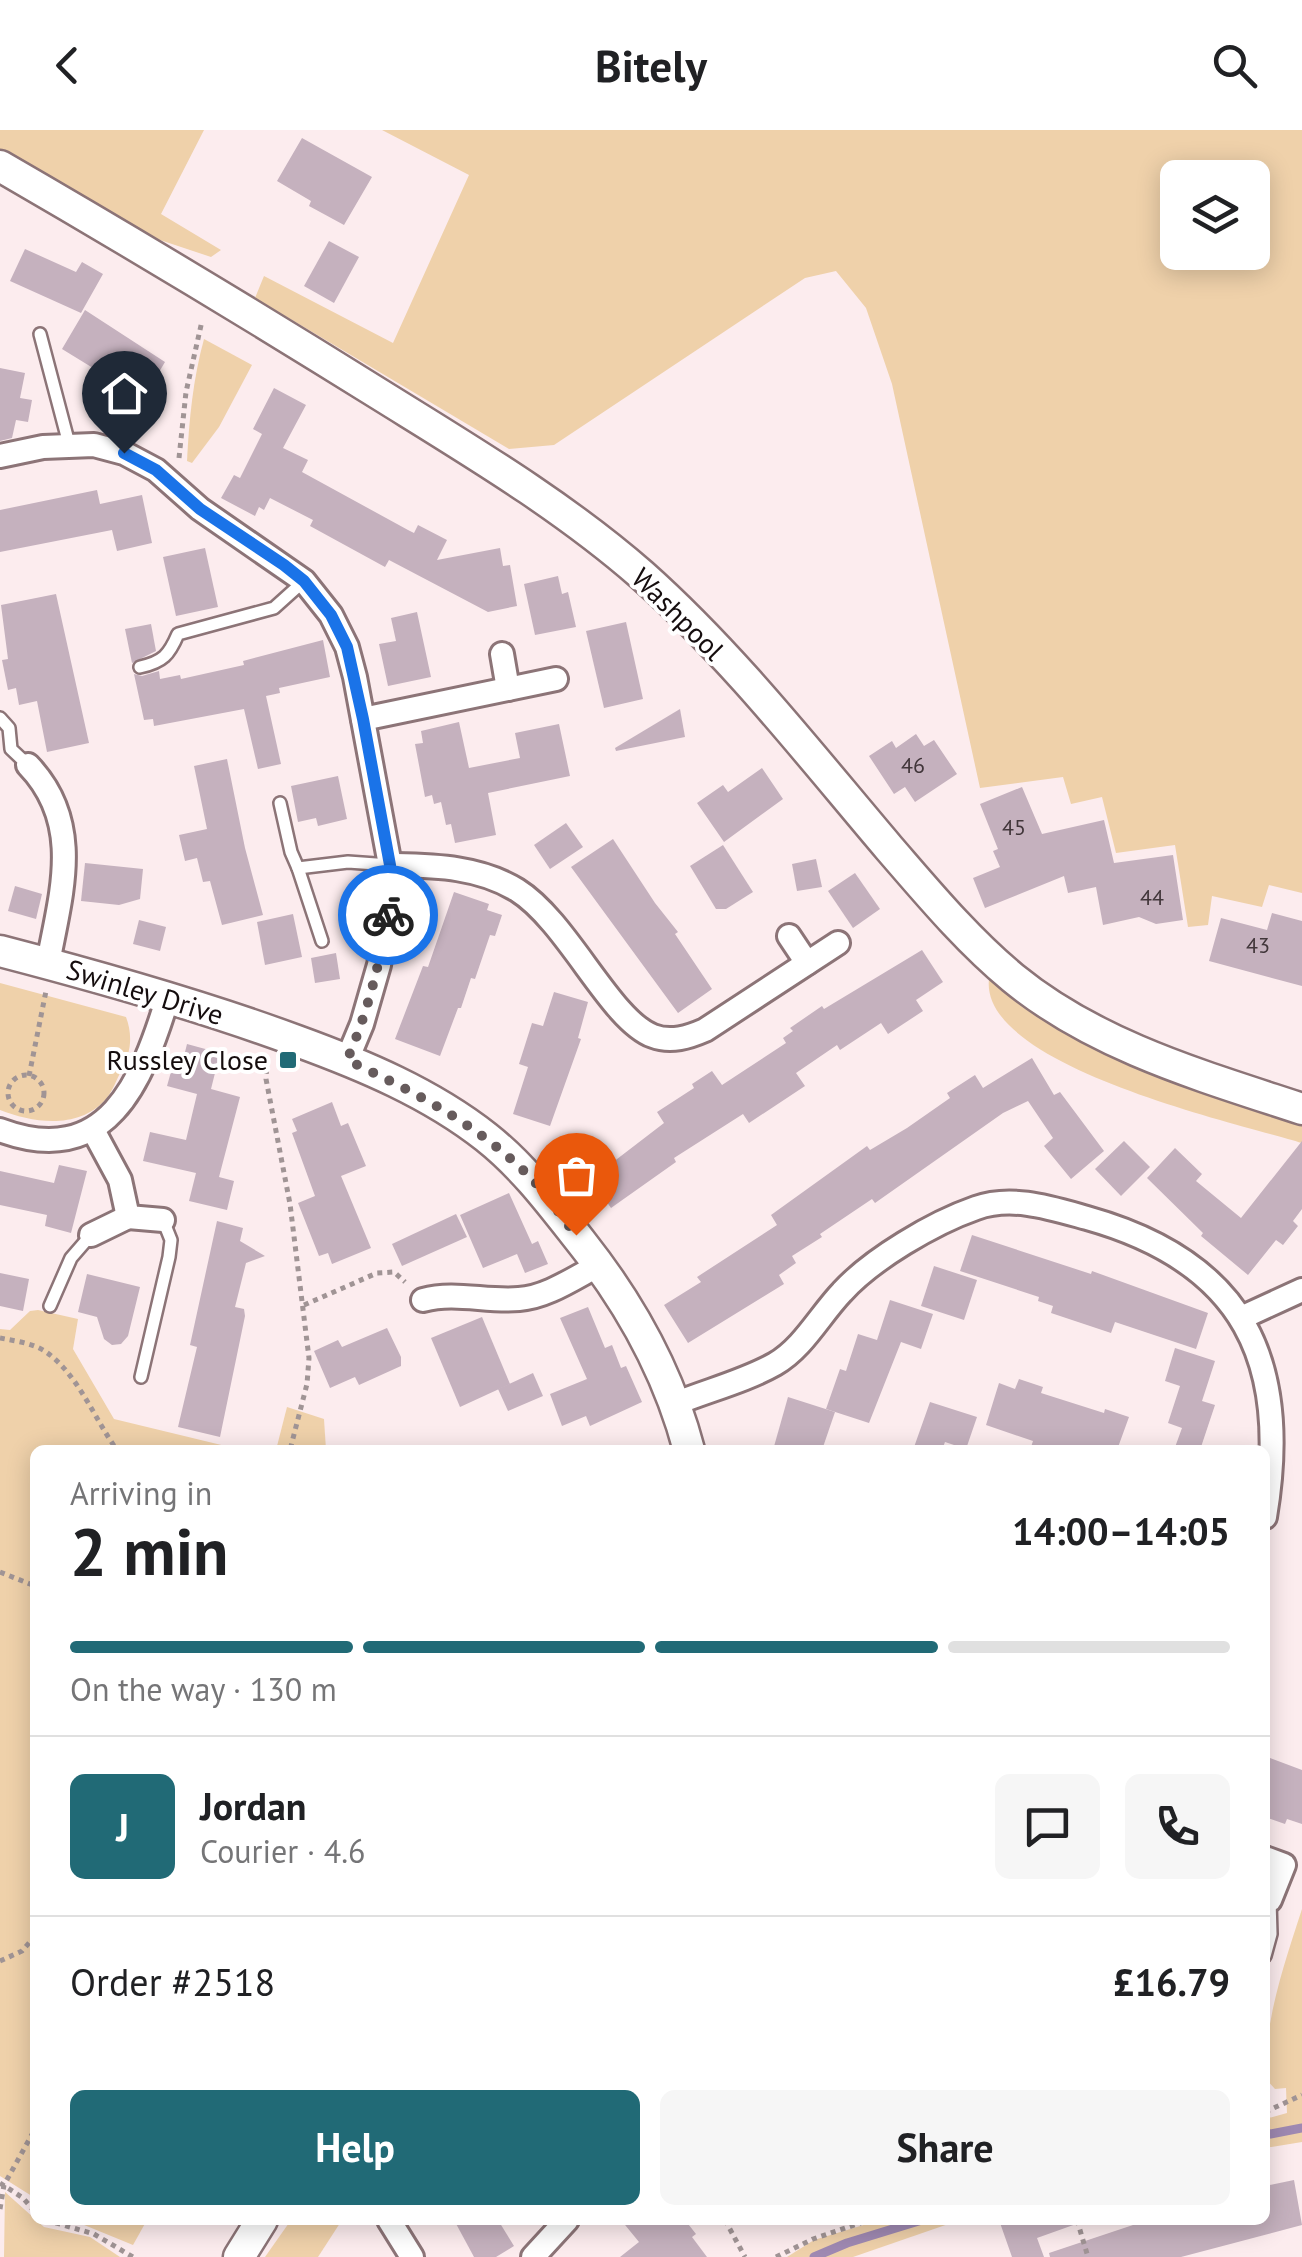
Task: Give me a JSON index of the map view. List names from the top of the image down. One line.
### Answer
{"streets":{"street":["Washpool","Swinley Drive"]},"places":{"transit":["Russley Close"]},"house_numbers":["46","45","44","43"],"page":{"header":"Bitely","heading":["2 min","Arriving in","14:00–14:05"],"panel":["Jordan","Courier · 4.6","Order #2518","£16.79"],"bar":"On the way · 130 m","round":"J","buttons":["Help","Share"]}}
